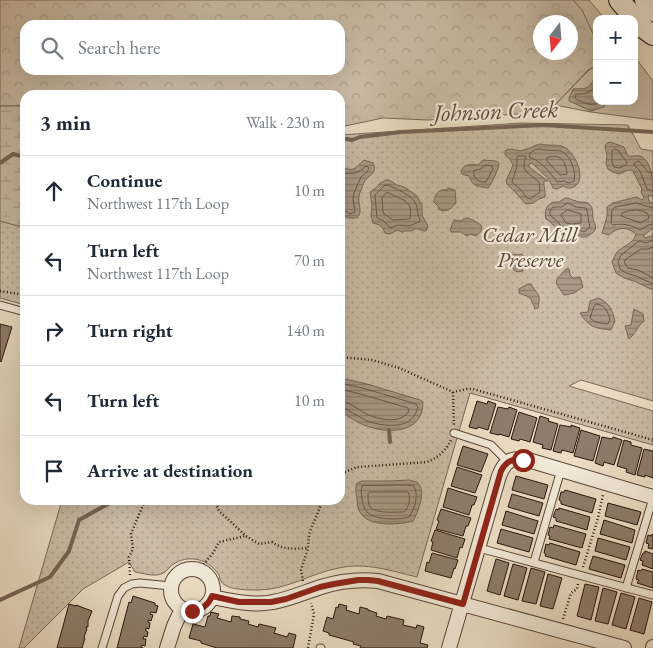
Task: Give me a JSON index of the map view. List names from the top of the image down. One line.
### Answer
{"water":["Johnson Creek"],"parks":["Cedar Mill Preserve"],"north":"bottom","page":{"map_buttons":["+","−"],"search":"Search here","heading":["3 min","Walk · 230 m"],"list":[["Continue","Northwest 117th Loop","10 m"],["Turn left","Northwest 117th Loop","70 m"],["Turn right","140 m"],["Turn left","10 m"],"Arrive at destination"]}}
